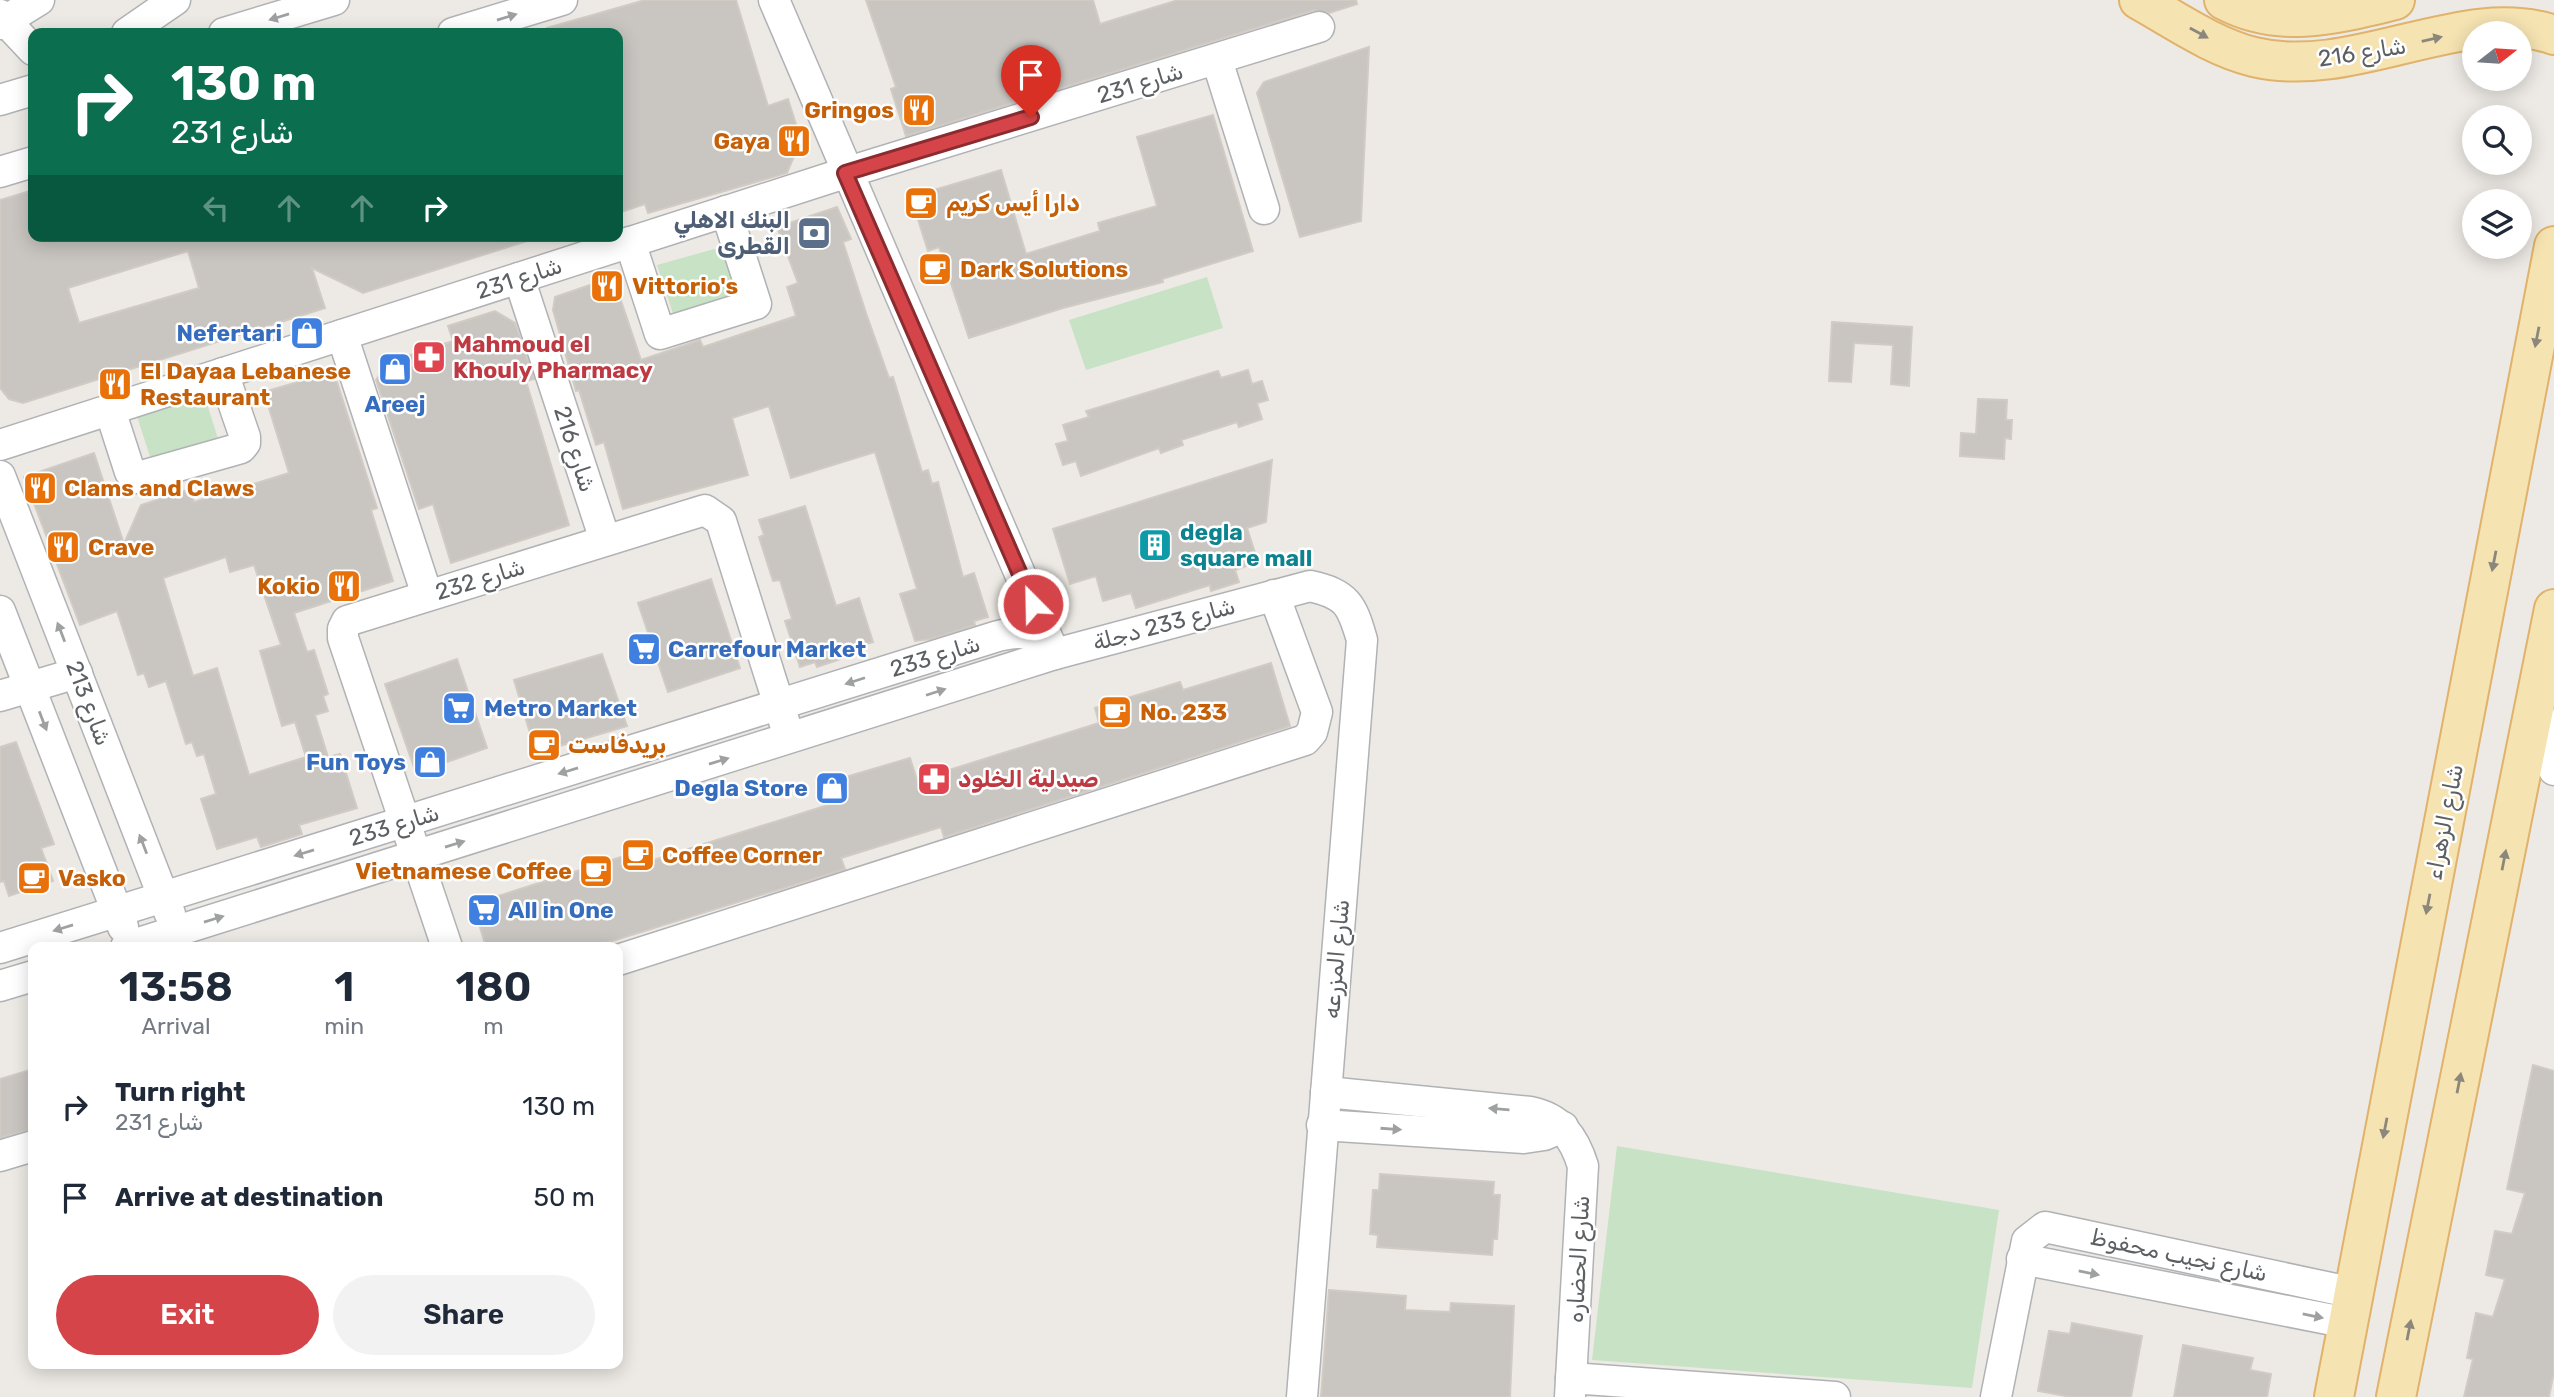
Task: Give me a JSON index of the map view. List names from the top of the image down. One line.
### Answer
{"streets":{"main road":["شارع 216","شارع الزهراء"],"street":["شارع 231","شارع 232","شارع 233 دجلة","شارع 233","شارع 213","شارع المزرعه","شارع نجيب محفوظ","شارع الحضاره"]},"crossings":[["شارع 216","شارع 231"],["شارع 216","شارع 232"],["شارع 232","شارع 233"],["شارع 233 دجلة","شارع 233"],["شارع 233 دجلة","شارع المزرعه"],["شارع 233","شارع 213"],["شارع الزهراء","شارع نجيب محفوظ"]],"places":{"restaurant":["Gringos","Gaya","Vittorio's","El Dayaa Lebanese Restaurant","Clams and Claws","Crave","Kokio"],"cafe":["دارا أيس كريم","Dark Solutions","No. 233","بريدفاست","Coffee Corner","Vietnamese Coffee","Vasko"],"bank":["البنك الاهلي القطرى"],"shop":["Nefertari","Areej","Fun Toys","Degla Store"],"pharmacy":["Mahmoud el Khouly Pharmacy","صيدلية الخلود"],"building":["degla square mall"],"supermarket":["Carrefour Market","Metro Market","All in One"]},"north":"right","page":{"turn":["130 m","شارع 231"],"eta":["13:58","Arrival","1","min","180","m"],"list":[{"name":"Turn right","note":"شارع 231","value":"130 m"},{"name":"Arrive at destination","value":"50 m"}],"buttons":["Exit","Share"]}}
